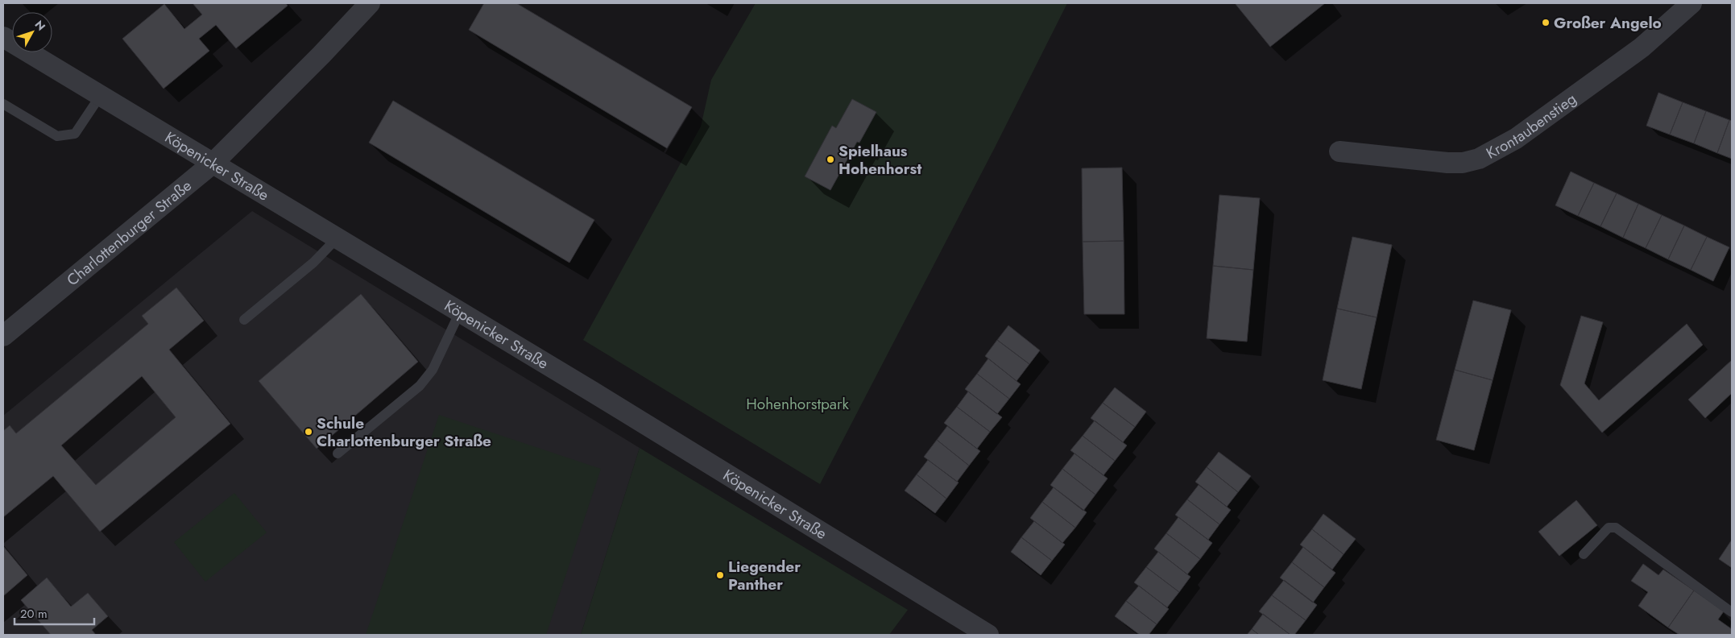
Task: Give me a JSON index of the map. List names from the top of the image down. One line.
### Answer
{"streets":{"street":["Krontaubenstieg","Köpenicker Straße","Charlottenburger Straße"]},"crossings":[["Köpenicker Straße","Charlottenburger Straße"]],"parks":["Hohenhorstpark"],"places":["Großer Angelo","Spielhaus Hohenhorst","Schule Charlottenburger Straße","Liegender Panther"],"scale_bar":"20 m","north":"top right"}
